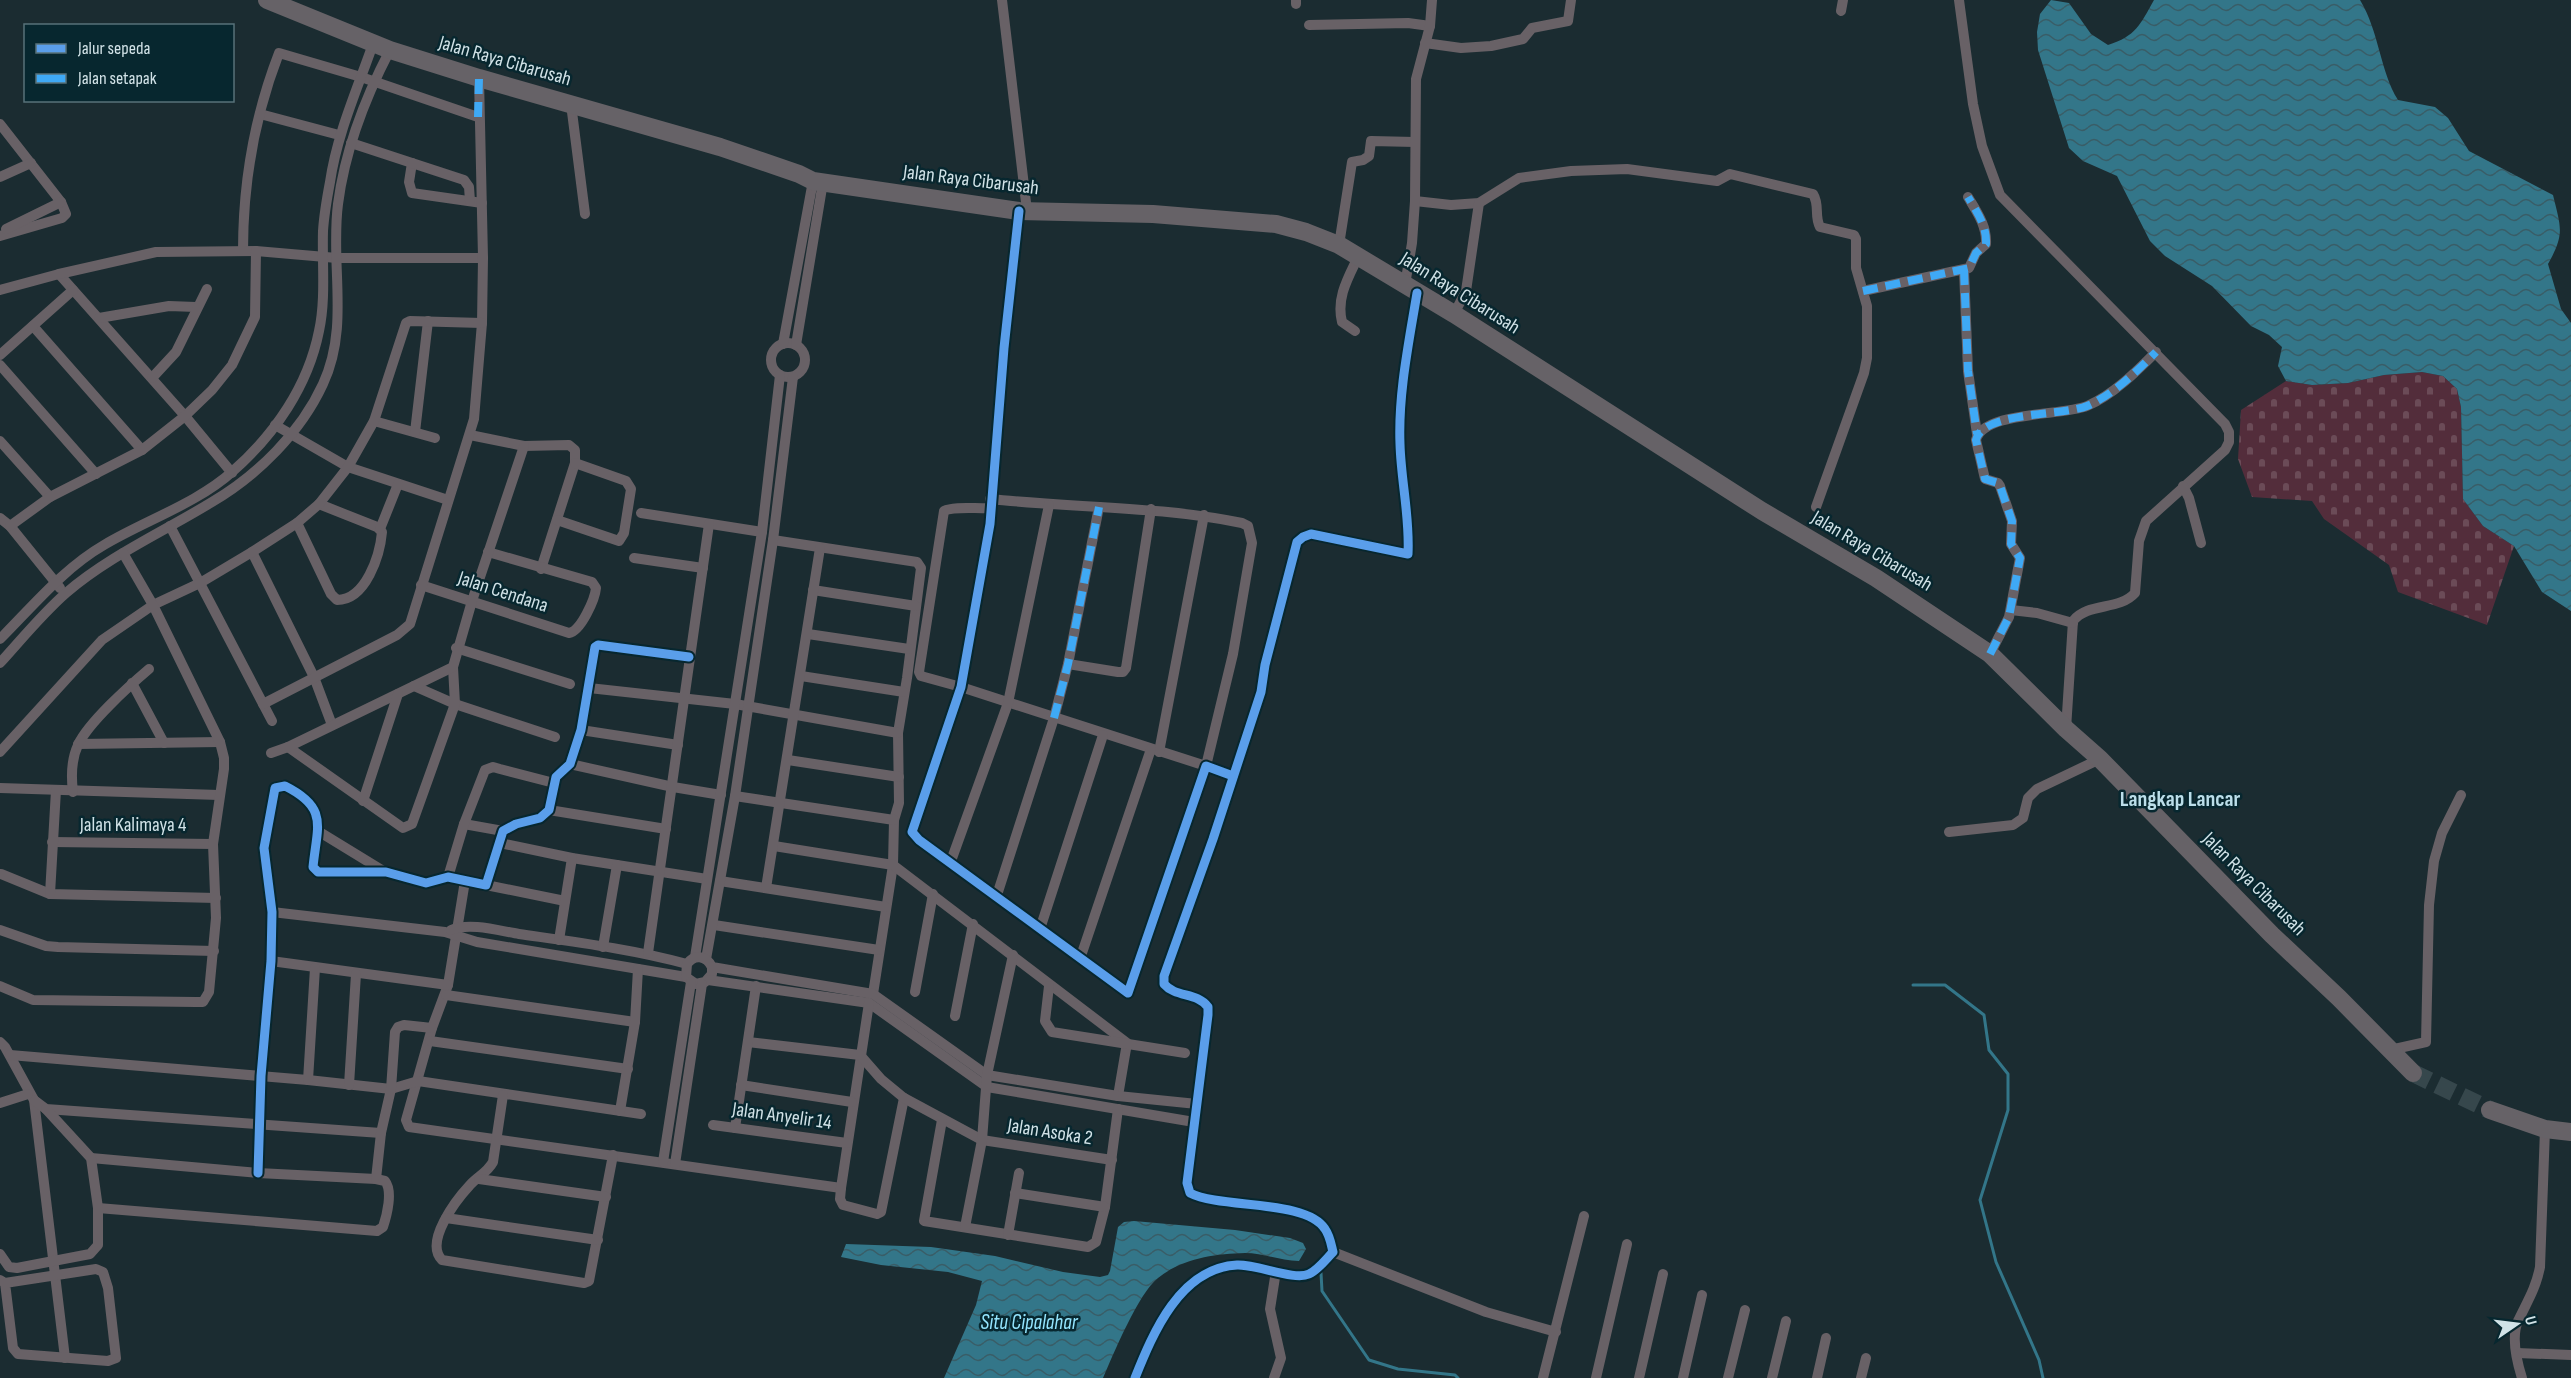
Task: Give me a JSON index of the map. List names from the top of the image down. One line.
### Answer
{"streets":{"main road":["Jalan Raya Cibarusah"],"street":["Jalan Cendana","Jalan Kalimaya 4","Jalan Anyelir 14","Jalan Asoka 2"]},"districts":["Langkap Lancar"],"water":["Situ Cipalahar"],"legend":["Jalur sepeda","Jalan setapak"],"north":"right"}
